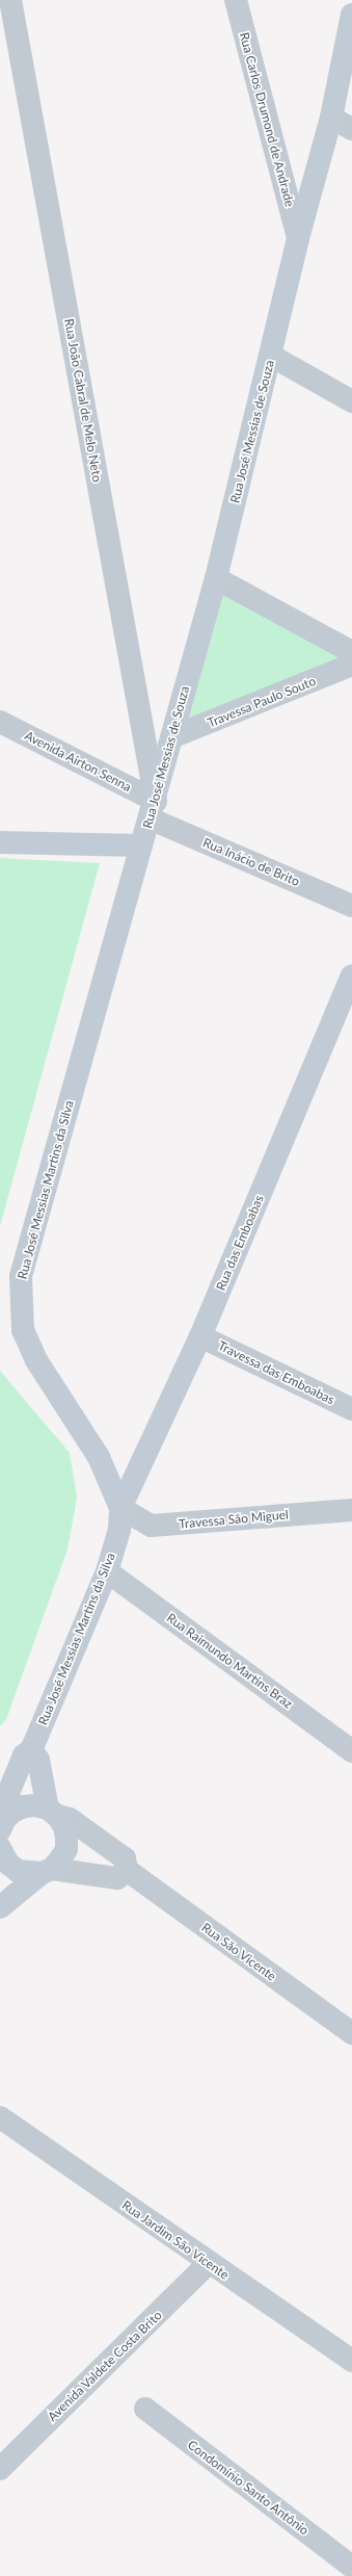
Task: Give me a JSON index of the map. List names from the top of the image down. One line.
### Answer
{"streets":{"street":["Rua Carlos Drumond de Andrade","Rua João Cabral de Melo Neto","Rua José Messias de Souza","Travessa Paulo Souto","Avenida Airton Senna","Rua Inácio de Brito","Rua José Messias Martins da Silva","Rua das Emboabas","Travessa das Emboabas","Travessa São Miguel","Rua Raimundo Martins Braz","Rua São Vicente","Rua Jardim São Vicente","Avenida Valdete Costa Brito","Condomínio Santo Antônio"]},"crossings":[["Rua Carlos Drumond de Andrade","Rua José Messias de Souza"],["Rua João Cabral de Melo Neto","Rua José Messias de Souza"],["Rua João Cabral de Melo Neto","Avenida Airton Senna"],["Rua João Cabral de Melo Neto","Rua Inácio de Brito"],["Rua José Messias de Souza","Travessa Paulo Souto"],["Rua José Messias de Souza","Avenida Airton Senna"],["Rua José Messias de Souza","Rua Inácio de Brito"],["Rua José Messias de Souza","Rua José Messias Martins da Silva"],["Avenida Airton Senna","Rua Inácio de Brito"],["Rua José Messias Martins da Silva","Rua das Emboabas"],["Rua José Messias Martins da Silva","Travessa São Miguel"],["Rua José Messias Martins da Silva","Rua Raimundo Martins Braz"],["Rua das Emboabas","Travessa das Emboabas"],["Rua das Emboabas","Travessa São Miguel"],["Rua Jardim São Vicente","Avenida Valdete Costa Brito"]]}
